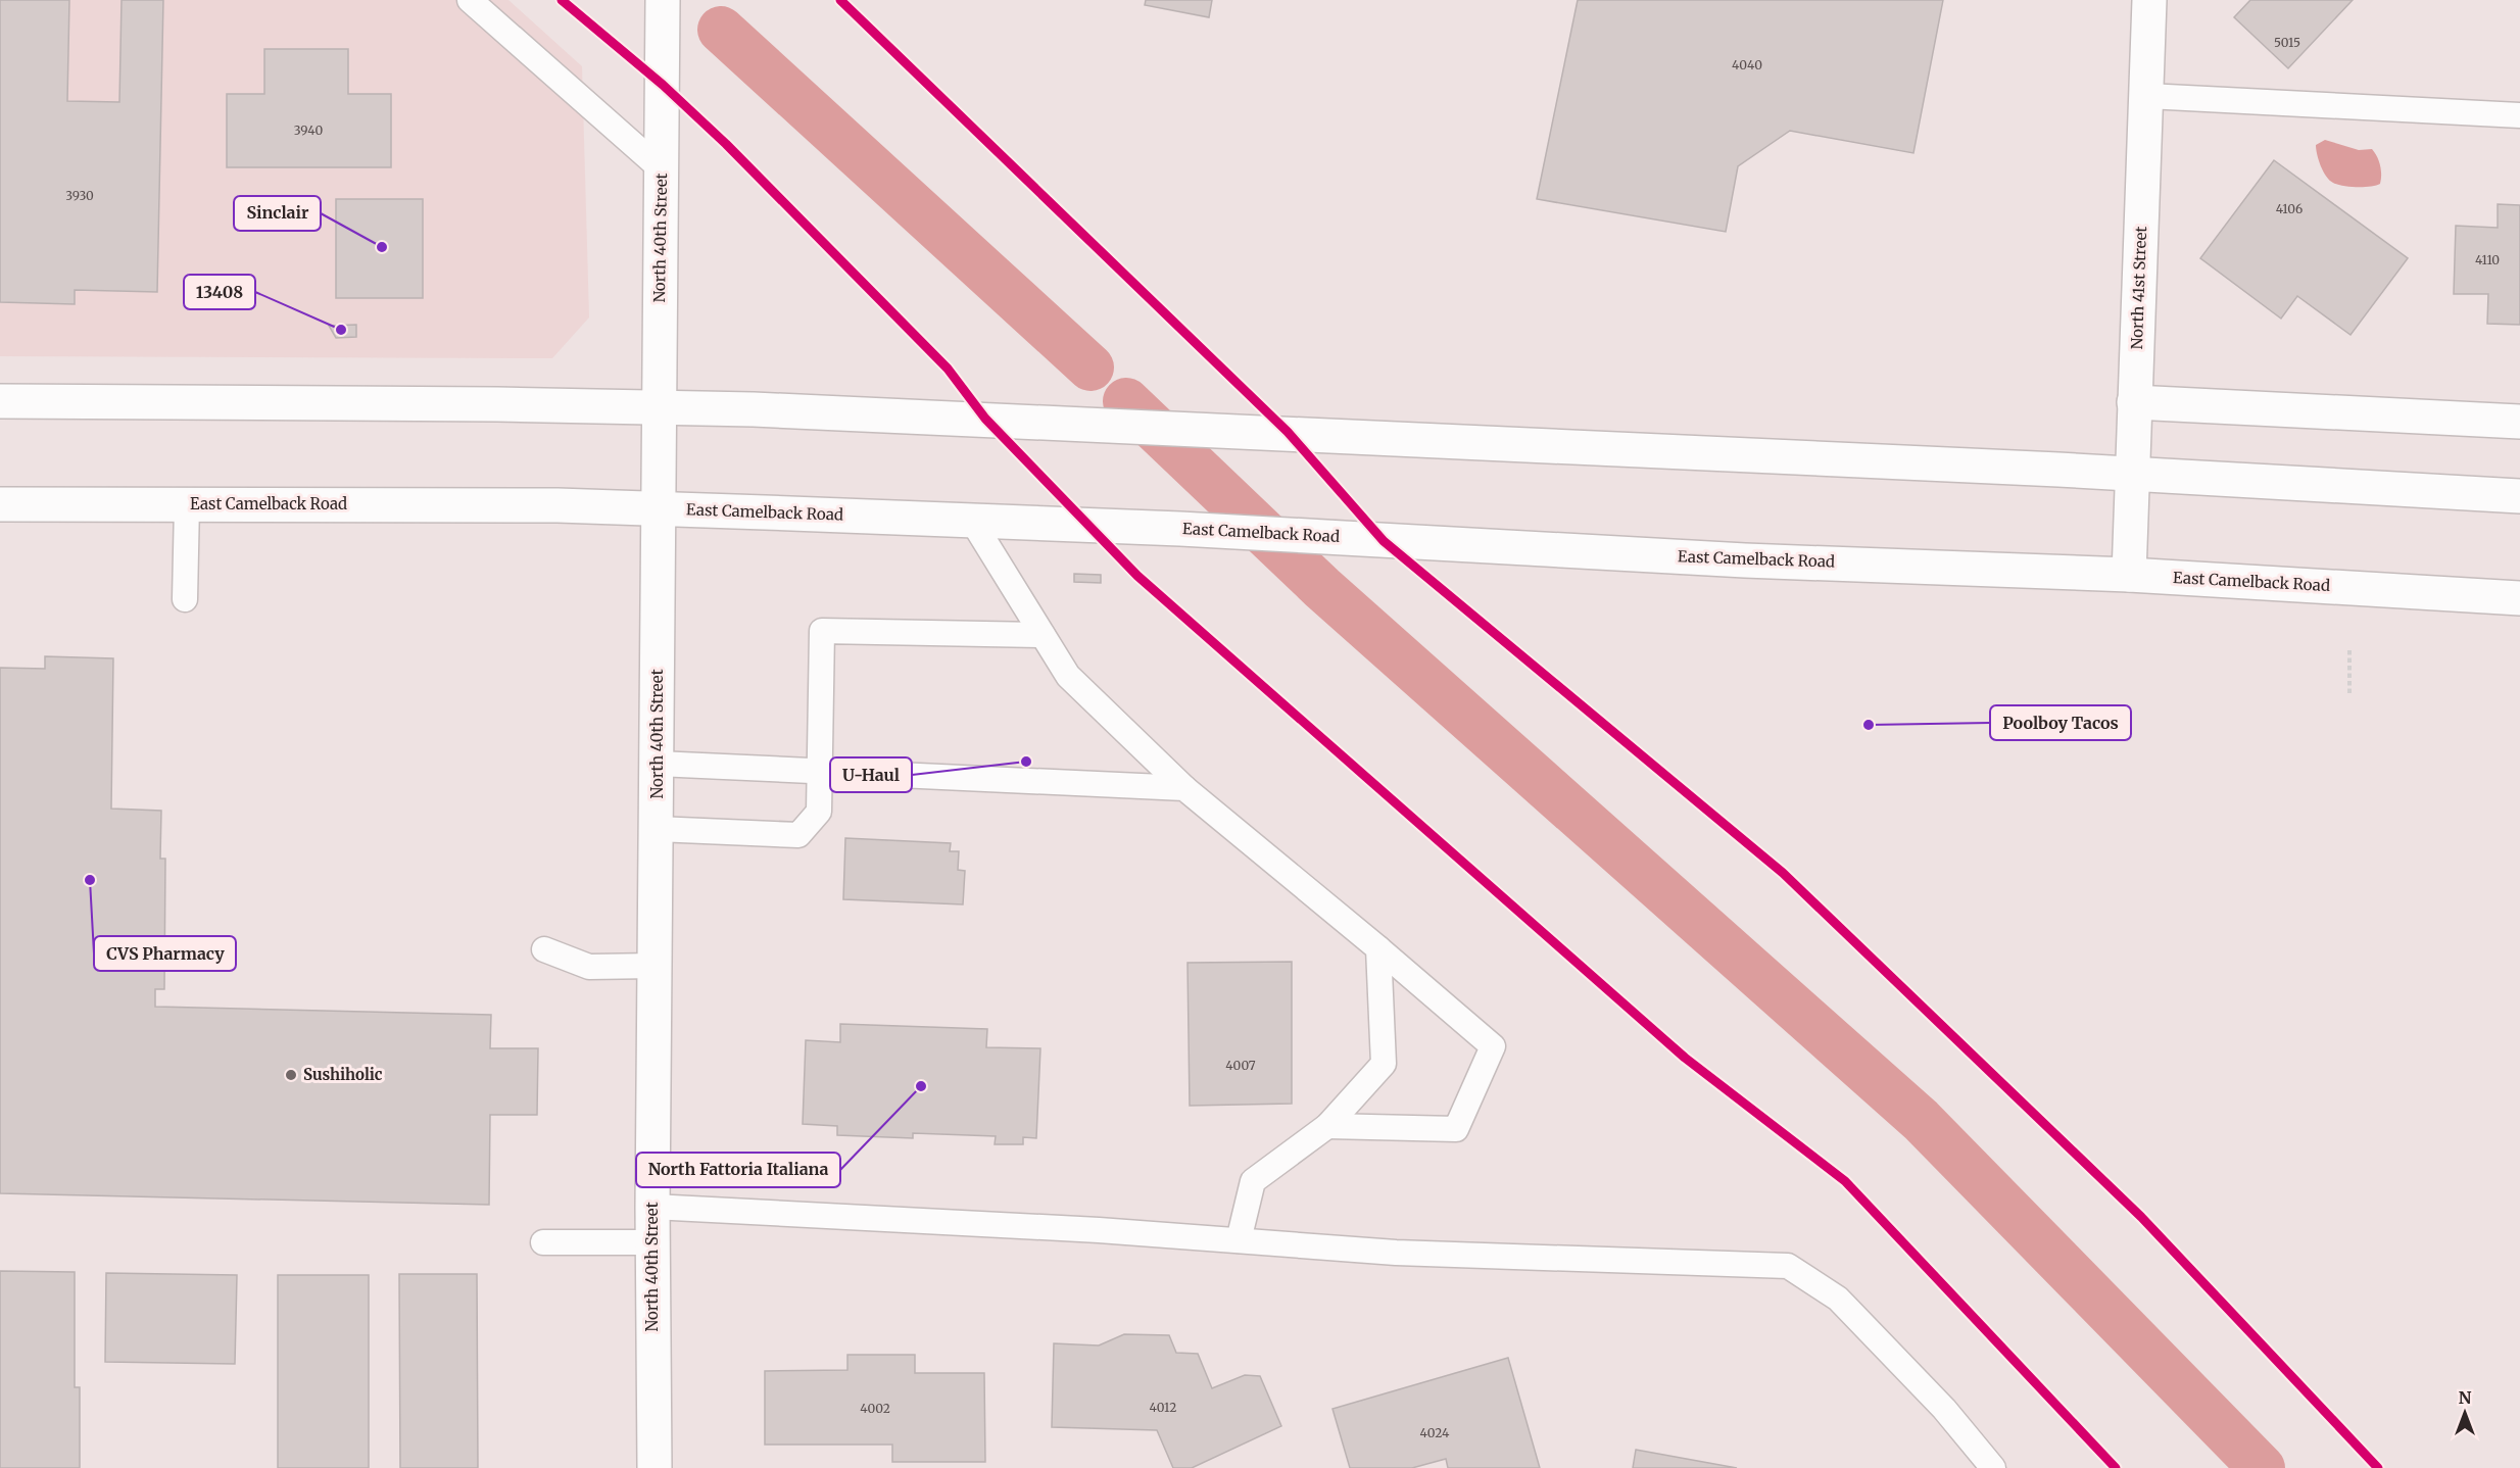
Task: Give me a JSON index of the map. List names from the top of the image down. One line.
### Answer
{"streets":{"main road":["North 40th Street","North 41st Street","East Camelback Road"]},"crossings":[["North 40th Street","East Camelback Road"],["North 41st Street","East Camelback Road"]],"places":["Sinclair","13408","Poolboy Tacos","U-Haul","CVS Pharmacy","Sushiholic","North Fattoria Italiana"],"house_numbers":["5015","4040","3940","3930","4106","4110","4007","4012","4002","4024"],"north":"top"}
